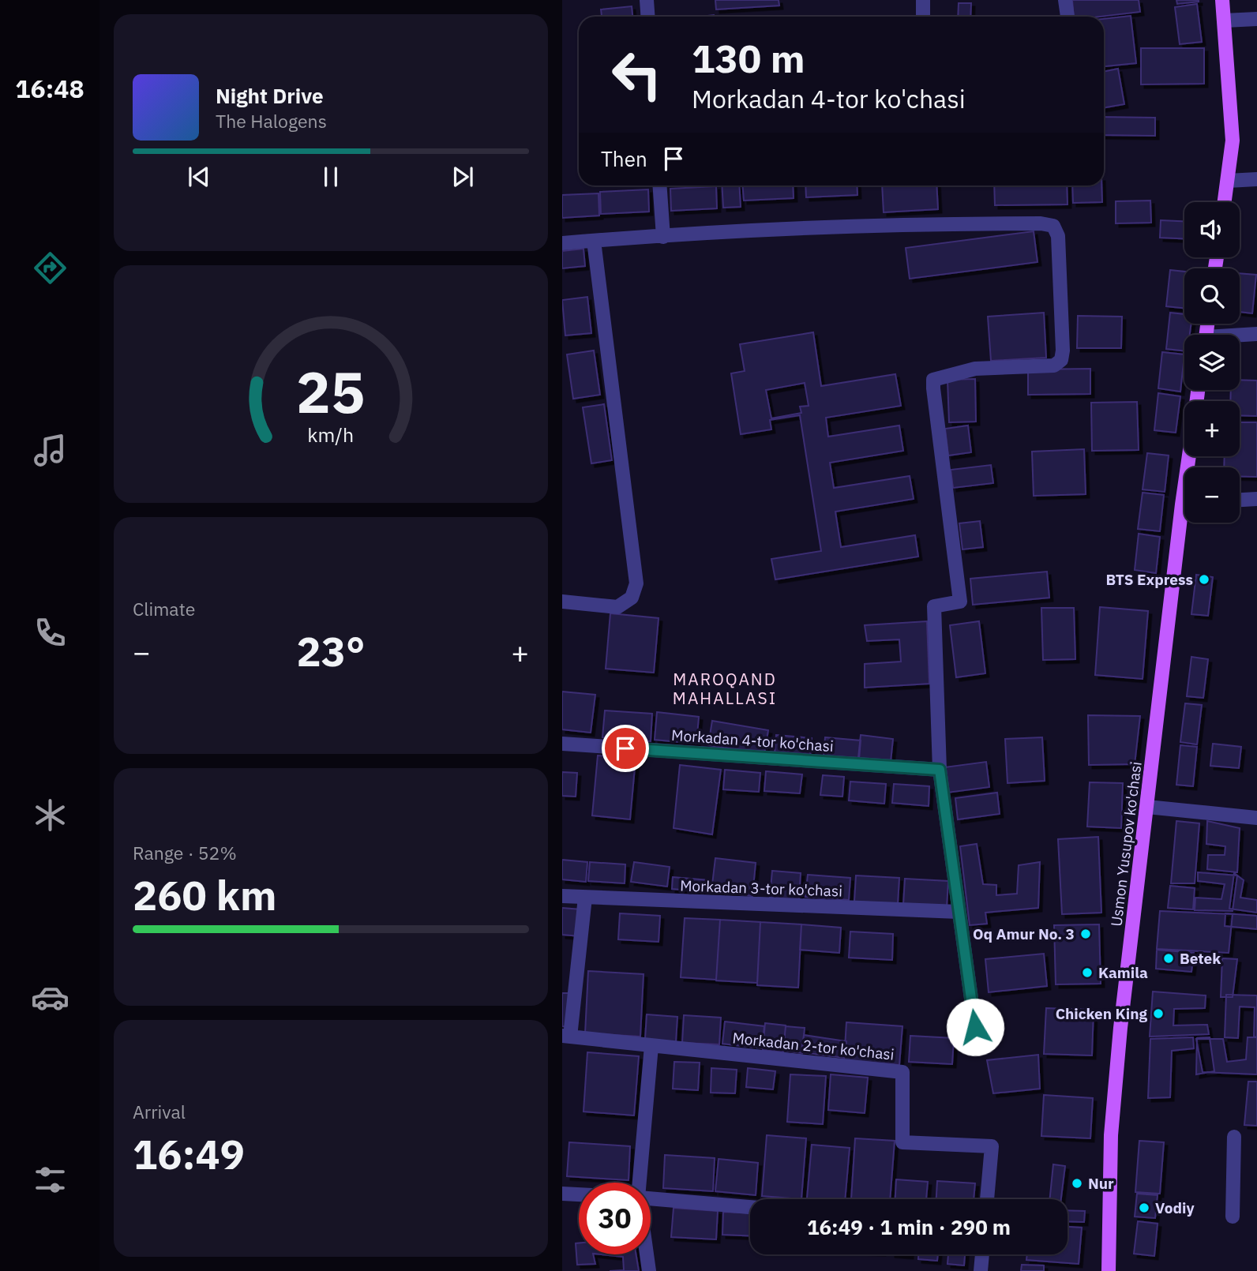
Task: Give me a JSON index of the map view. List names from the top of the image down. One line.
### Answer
{"streets":{"main road":["Usmon Yusupov ko'chasi"],"street":["Morkadan 4-tor ko'chasi","Morkadan 3-tor ko'chasi","Morkadan 2-tor ko'chasi"]},"districts":["MAROQAND MAHALLASI"],"places":["BTS Express","Oq Amur No. 3","Betek","Kamila","Chicken King","Nur","Vodiy"],"page":{"tabs":"16:48","turn":["130 m","Morkadan 4-tor ko'chasi"],"song":["Night Drive","The Halogens"],"then":"Then","map_buttons":["+","−"],"tile":["Climate",["Range · 52%","260 km"],["Arrival","16:49"]],"heat":["−","23°","+"],"limit":"30","trip":"16:49 · 1 min · 290 m","gauge":["25","km/h"]}}
